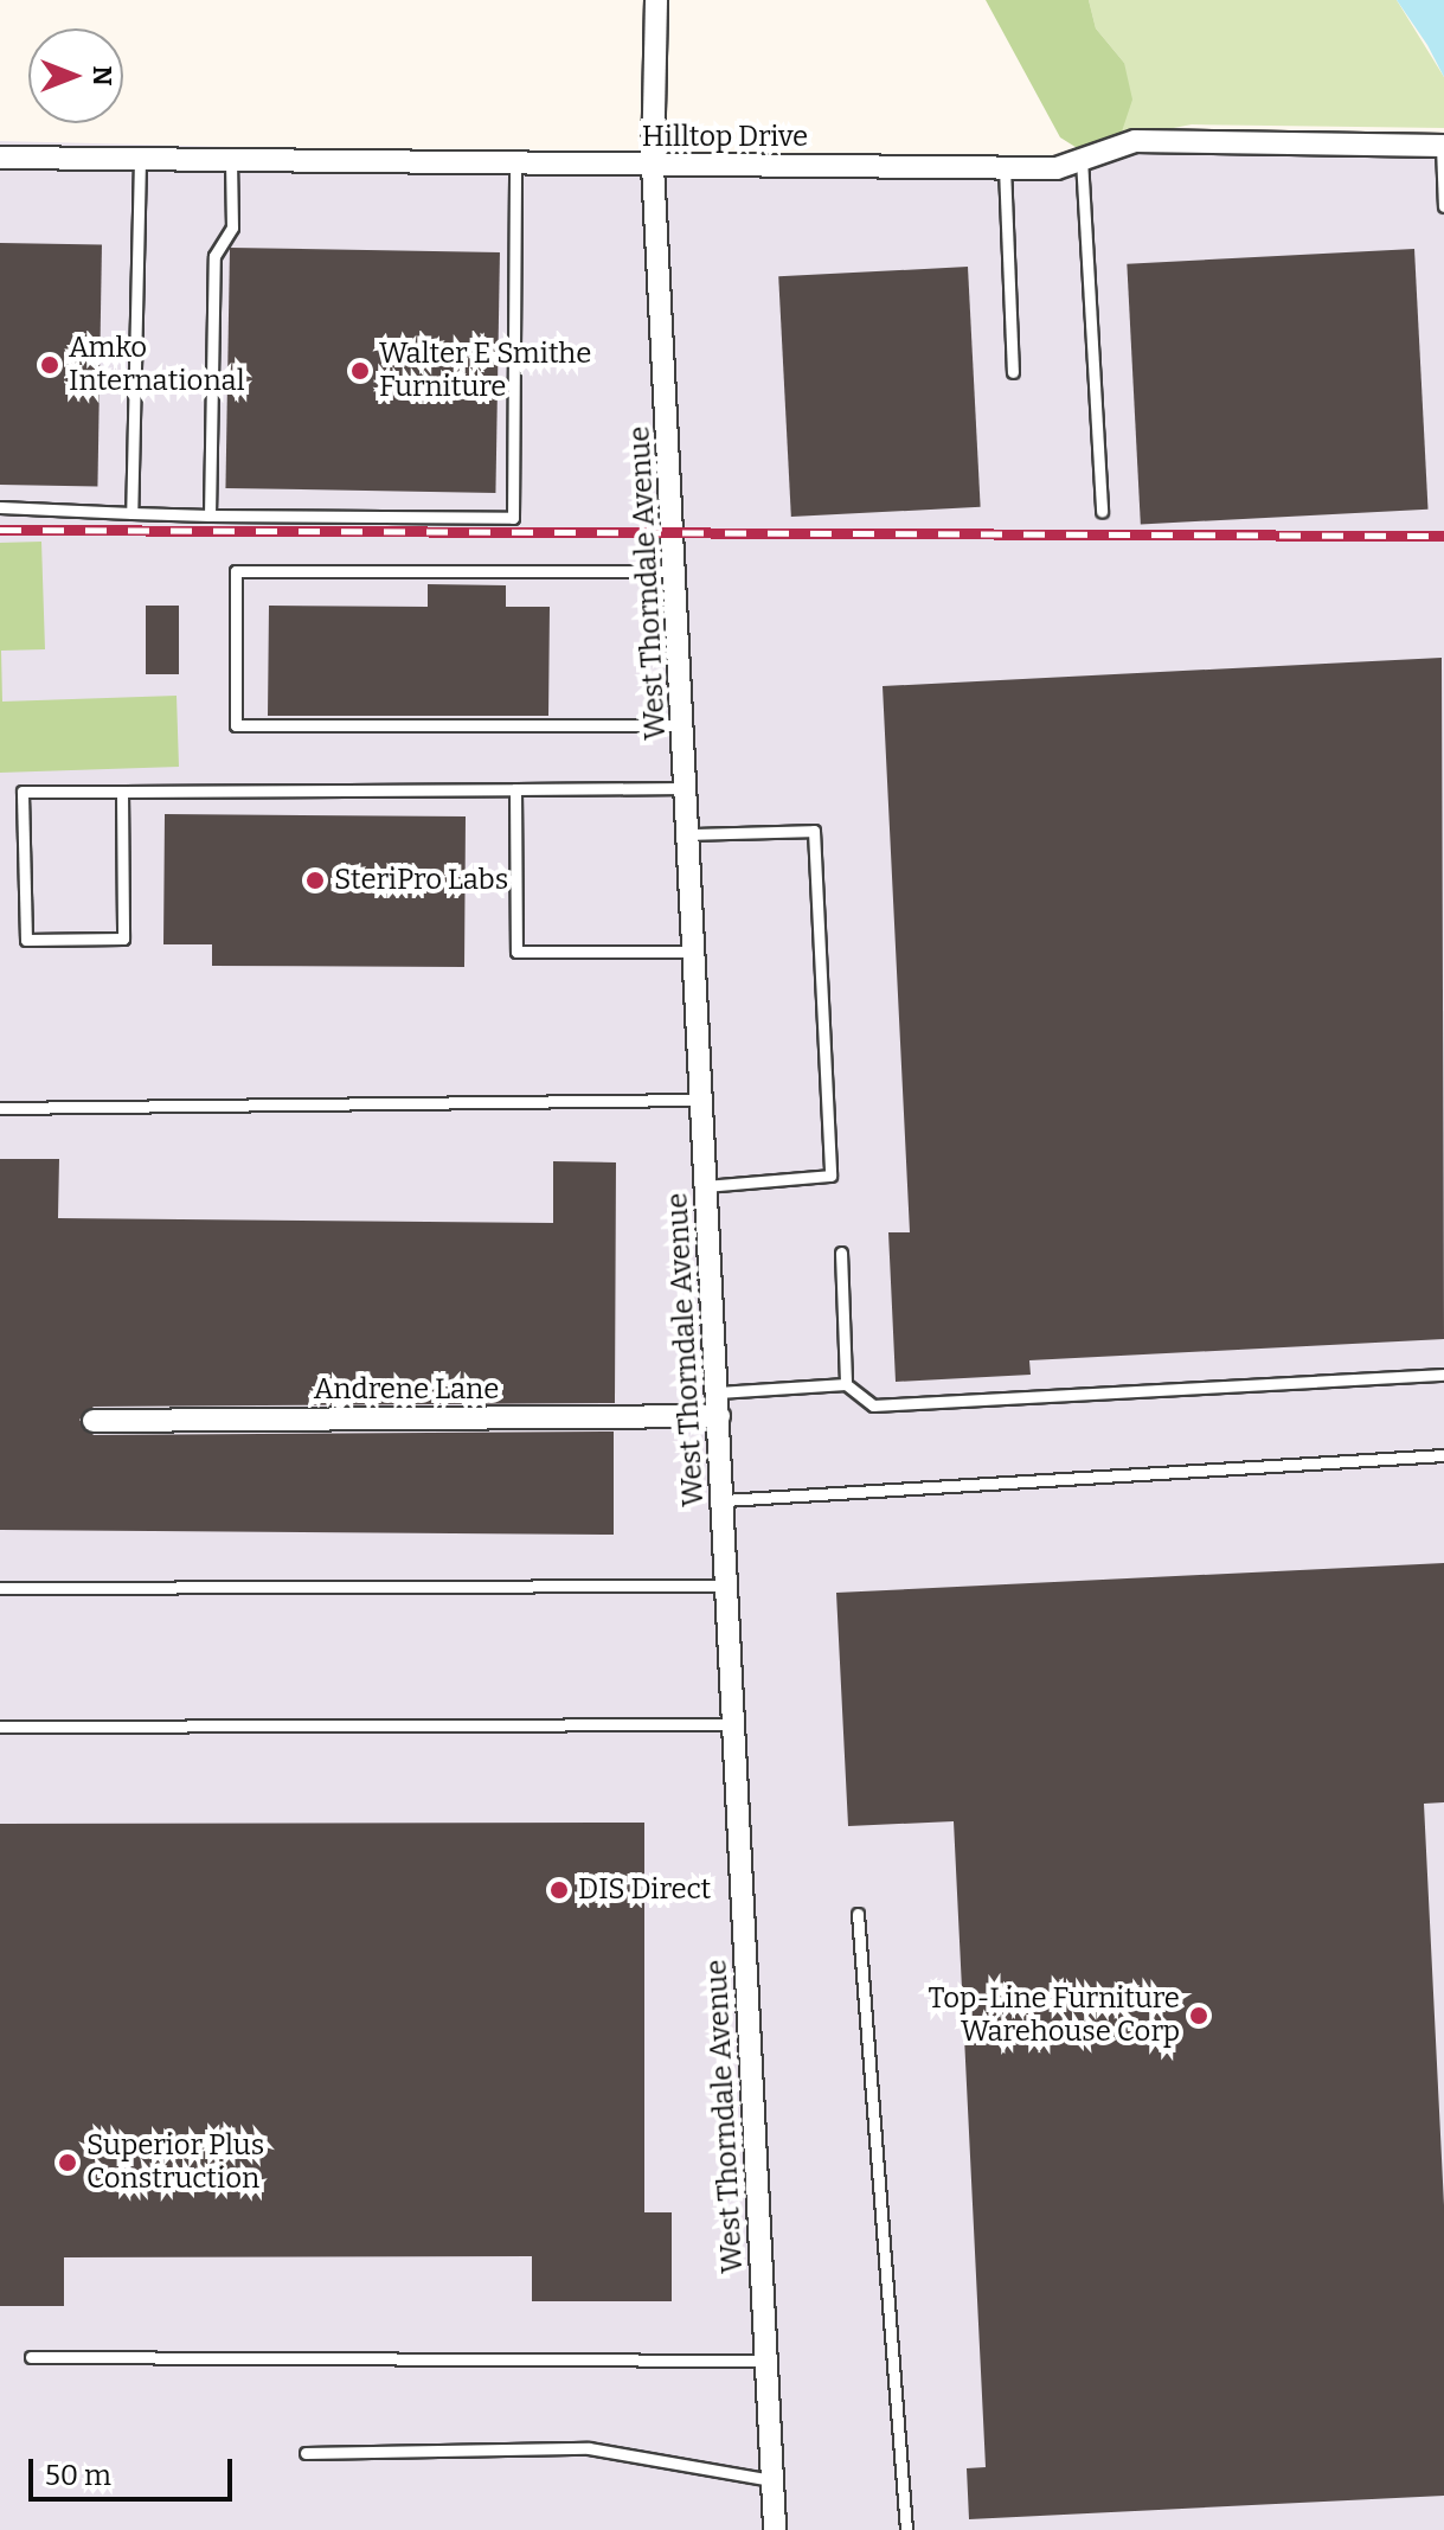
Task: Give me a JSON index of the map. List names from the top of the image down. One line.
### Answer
{"streets":{"street":["Hilltop Drive","West Thorndale Avenue","Andrene Lane"]},"crossings":[["Hilltop Drive","West Thorndale Avenue"],["West Thorndale Avenue","Andrene Lane"]],"places":["Amko International","Walter E Smithe Furniture","SteriPro Labs","DIS Direct","Top-Line Furniture Warehouse Corp","Superior Plus Construction"],"scale_bar":"50 m","north":"right"}
